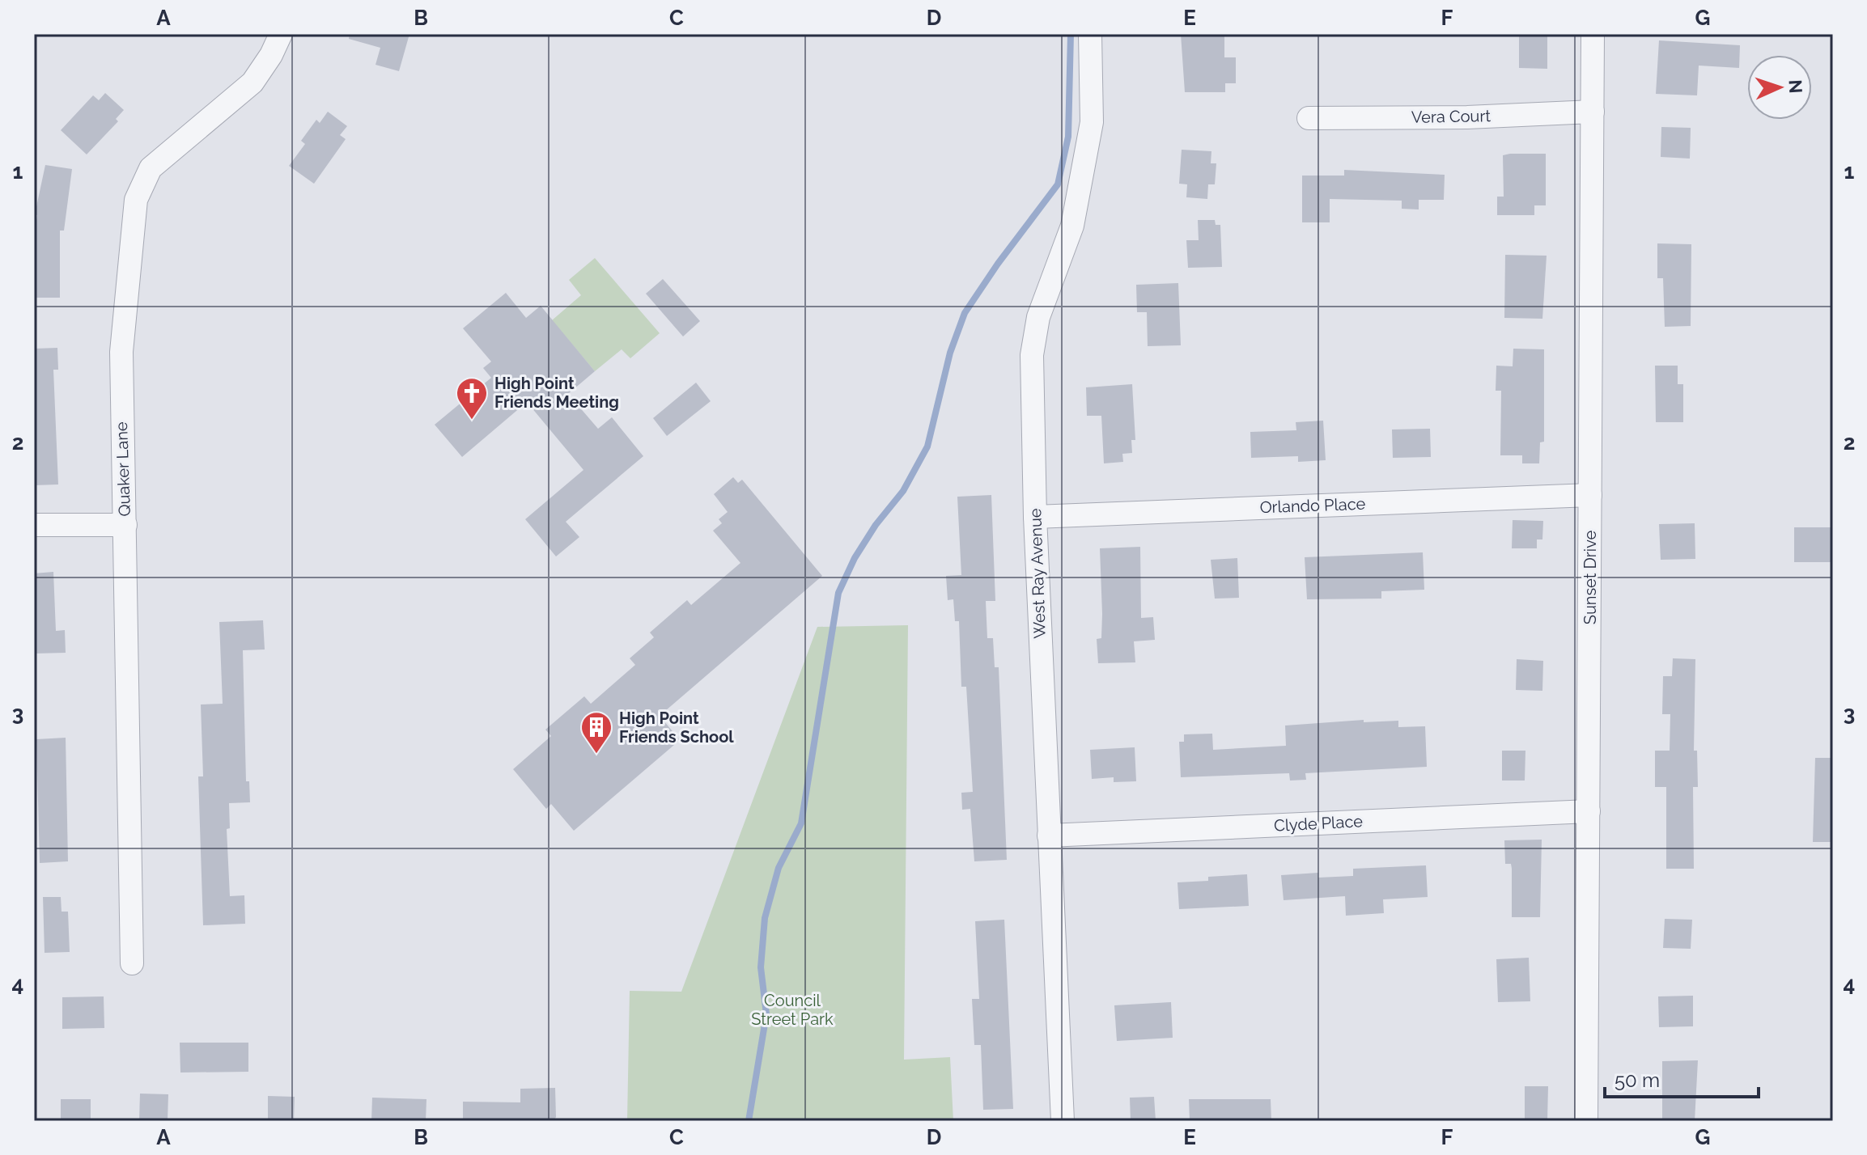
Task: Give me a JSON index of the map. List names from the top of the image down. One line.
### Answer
{"streets":{"street":["Vera Court","Quaker Lane","Orlando Place","West Ray Avenue","Sunset Drive","Clyde Place"]},"crossings":[["Vera Court","Sunset Drive"],["Orlando Place","West Ray Avenue"],["Orlando Place","Sunset Drive"],["West Ray Avenue","Clyde Place"],["Sunset Drive","Clyde Place"]],"parks":["Council Street Park"],"places":{"church":["High Point Friends Meeting"],"building":["High Point Friends School"]},"scale_bar":"50 m","north":"right","grid":{"columns":["A","B","C","D","E","F","G"],"rows":["1","2","3","4"]}}
